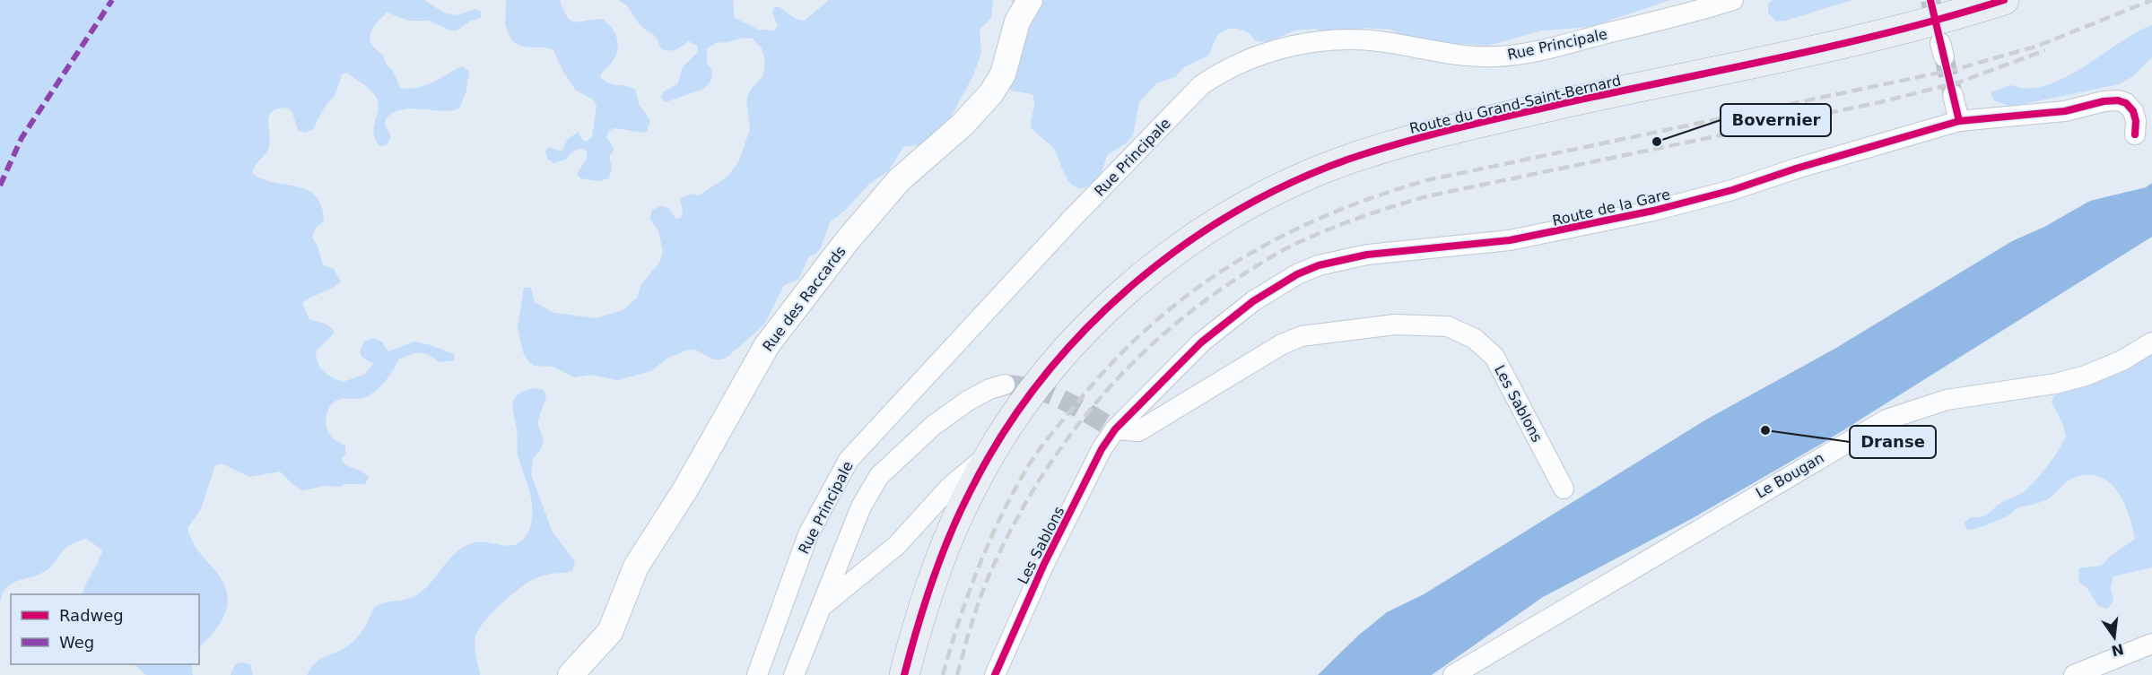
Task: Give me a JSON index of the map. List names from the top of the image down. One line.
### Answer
{"streets":{"main road":["Route du Grand-Saint-Bernard"],"street":["Rue Principale","Route de la Gare","Rue des Raccards","Les Sablons","Le Bougan"]},"crossings":[["Route de la Gare","Les Sablons"]],"places":["Bovernier","Dranse"],"legend":["Radweg","Weg"],"north":"bottom"}
